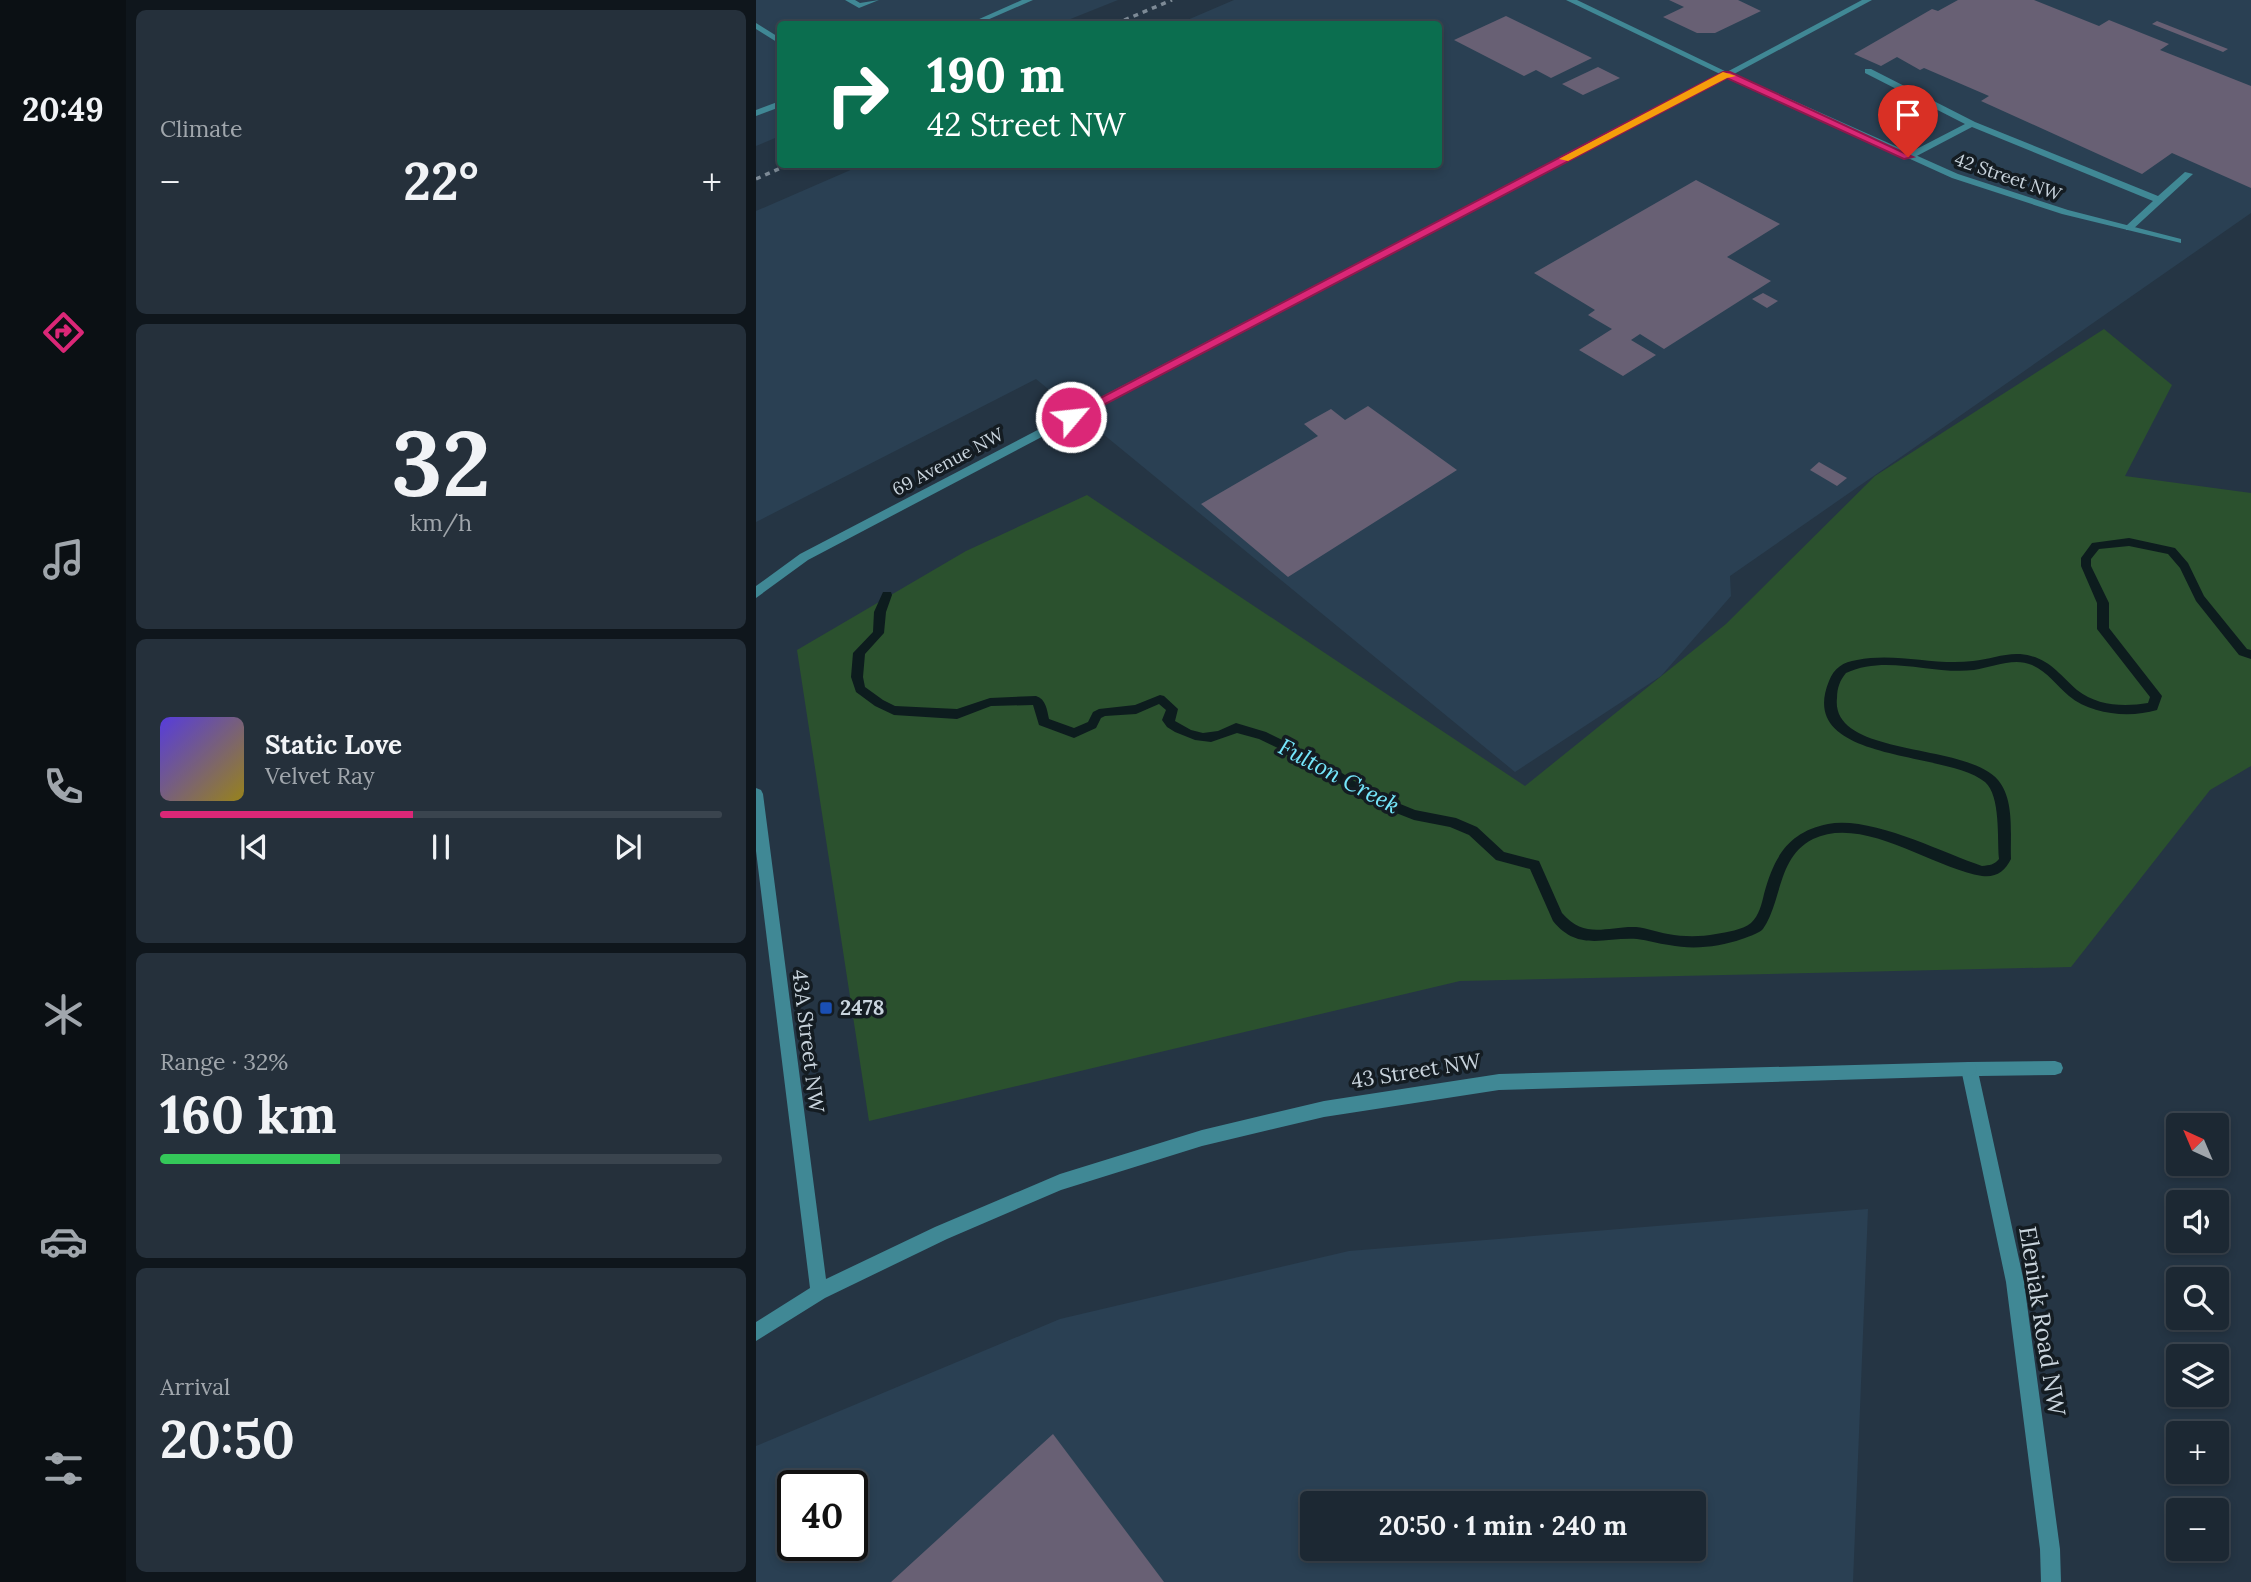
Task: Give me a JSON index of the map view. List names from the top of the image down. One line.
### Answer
{"streets":{"street":["42 Street NW","69 Avenue NW","43A Street NW","43 Street NW","Eleniak Road NW"]},"crossings":[["42 Street NW","69 Avenue NW"],["43A Street NW","43 Street NW"],["43 Street NW","Eleniak Road NW"]],"water":["Fulton Creek"],"places":{"transit":["2478"]},"north":"top left","page":{"tabs":"20:49","tile":["Climate",["32","km/h"],["Range · 32%","160 km"],["Arrival","20:50"]],"turn":["190 m","42 Street NW"],"heat":["−","22°","+"],"song":["Static Love","Velvet Ray"],"map_buttons":["+","−"],"limit":"40","trip":"20:50 · 1 min · 240 m"}}
